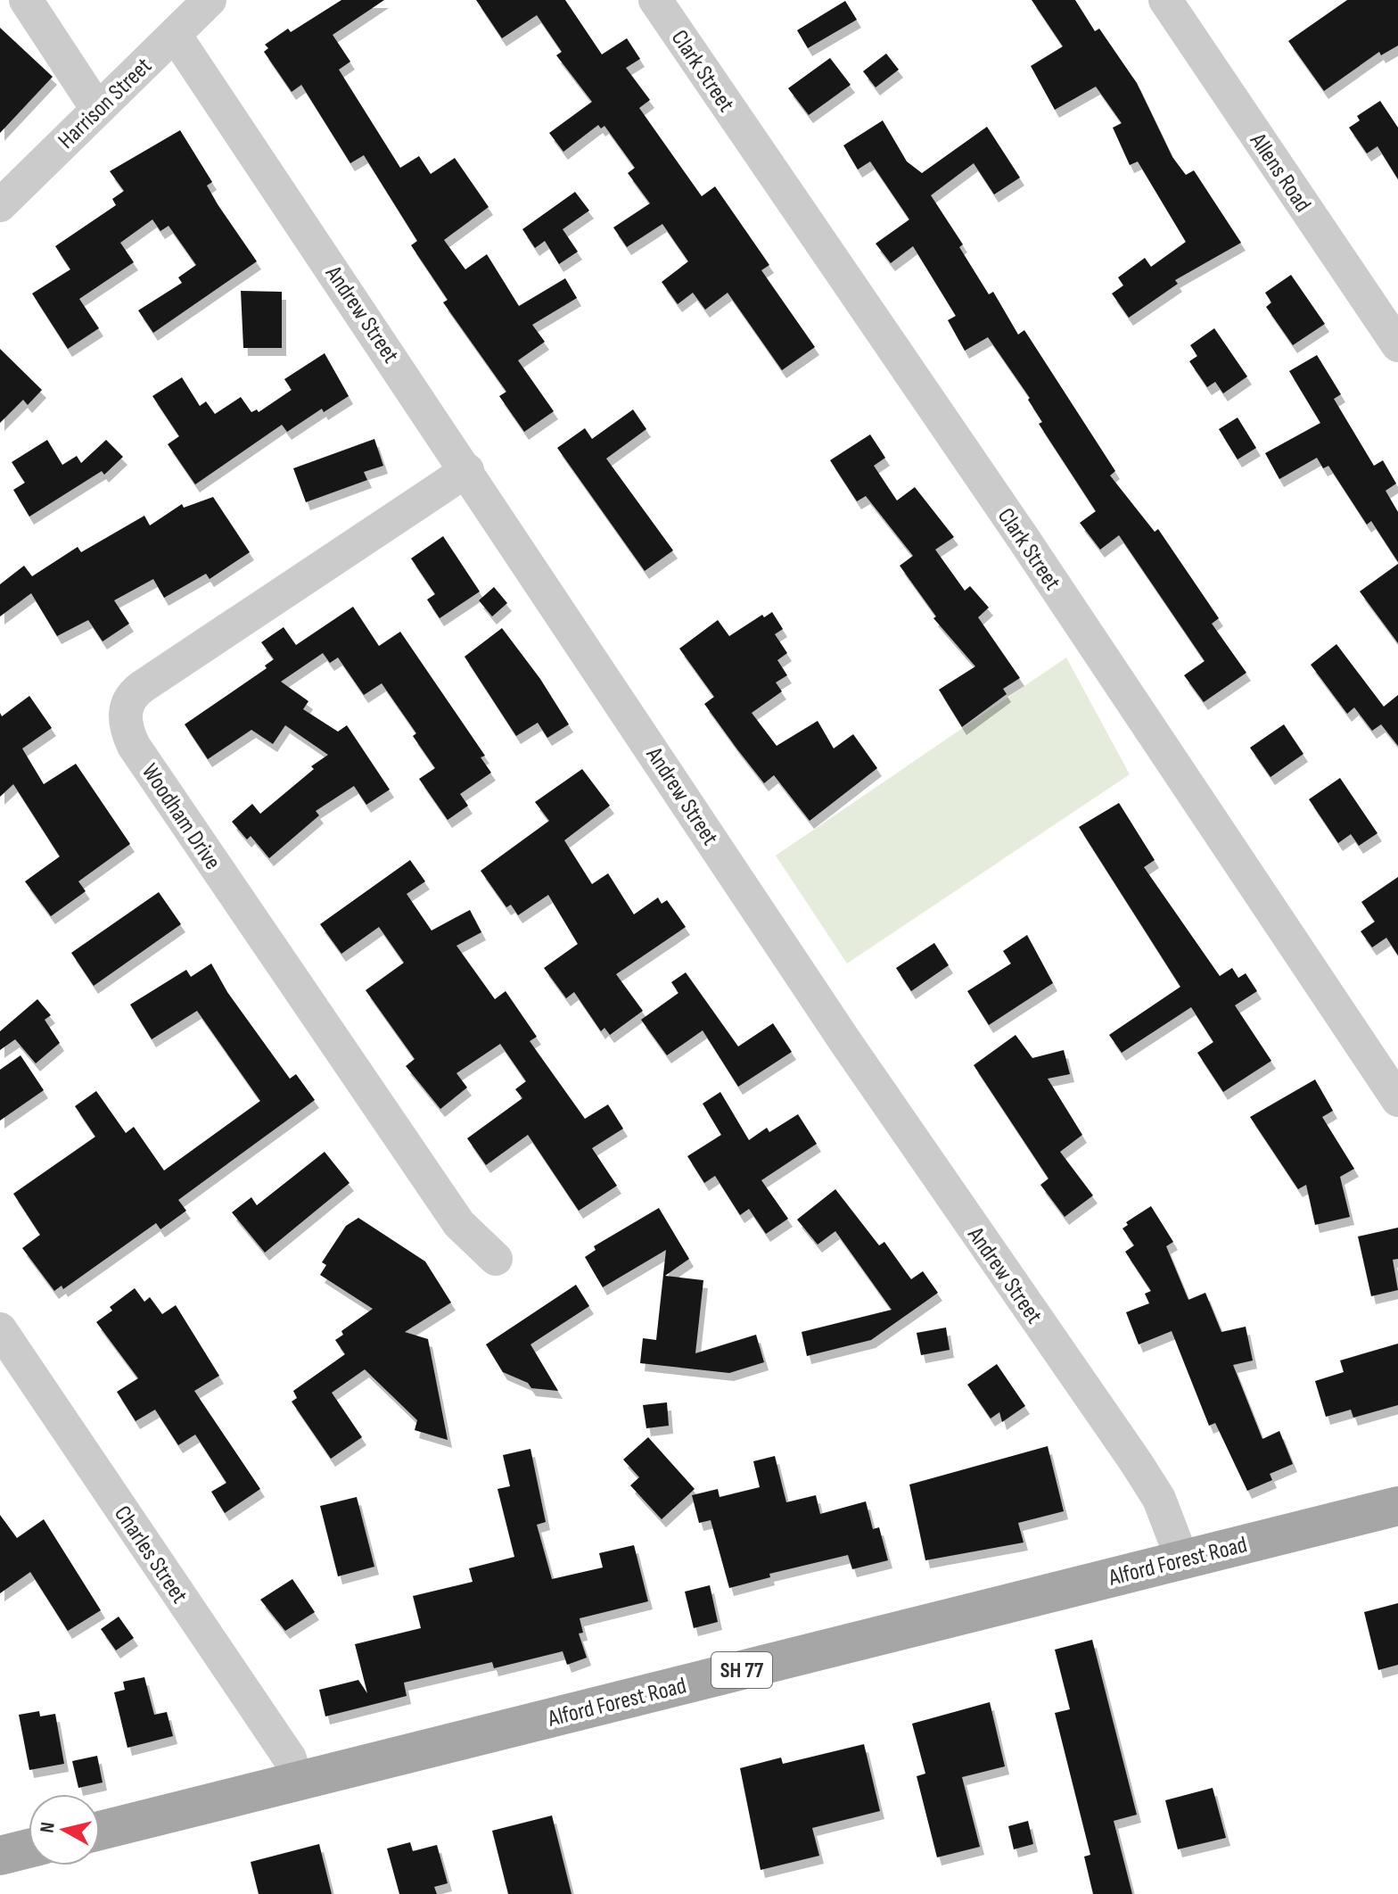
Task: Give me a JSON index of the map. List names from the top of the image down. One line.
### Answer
{"streets":{"main road":["Alford Forest Road","SH 77"],"street":["Clark Street","Harrison Street","Allens Road","Andrew Street","Woodham Drive","Charles Street"]},"crossings":[["Harrison Street","Andrew Street"],["Andrew Street","Woodham Drive"],["Andrew Street","Alford Forest Road"],["Charles Street","Alford Forest Road"]],"north":"left"}
